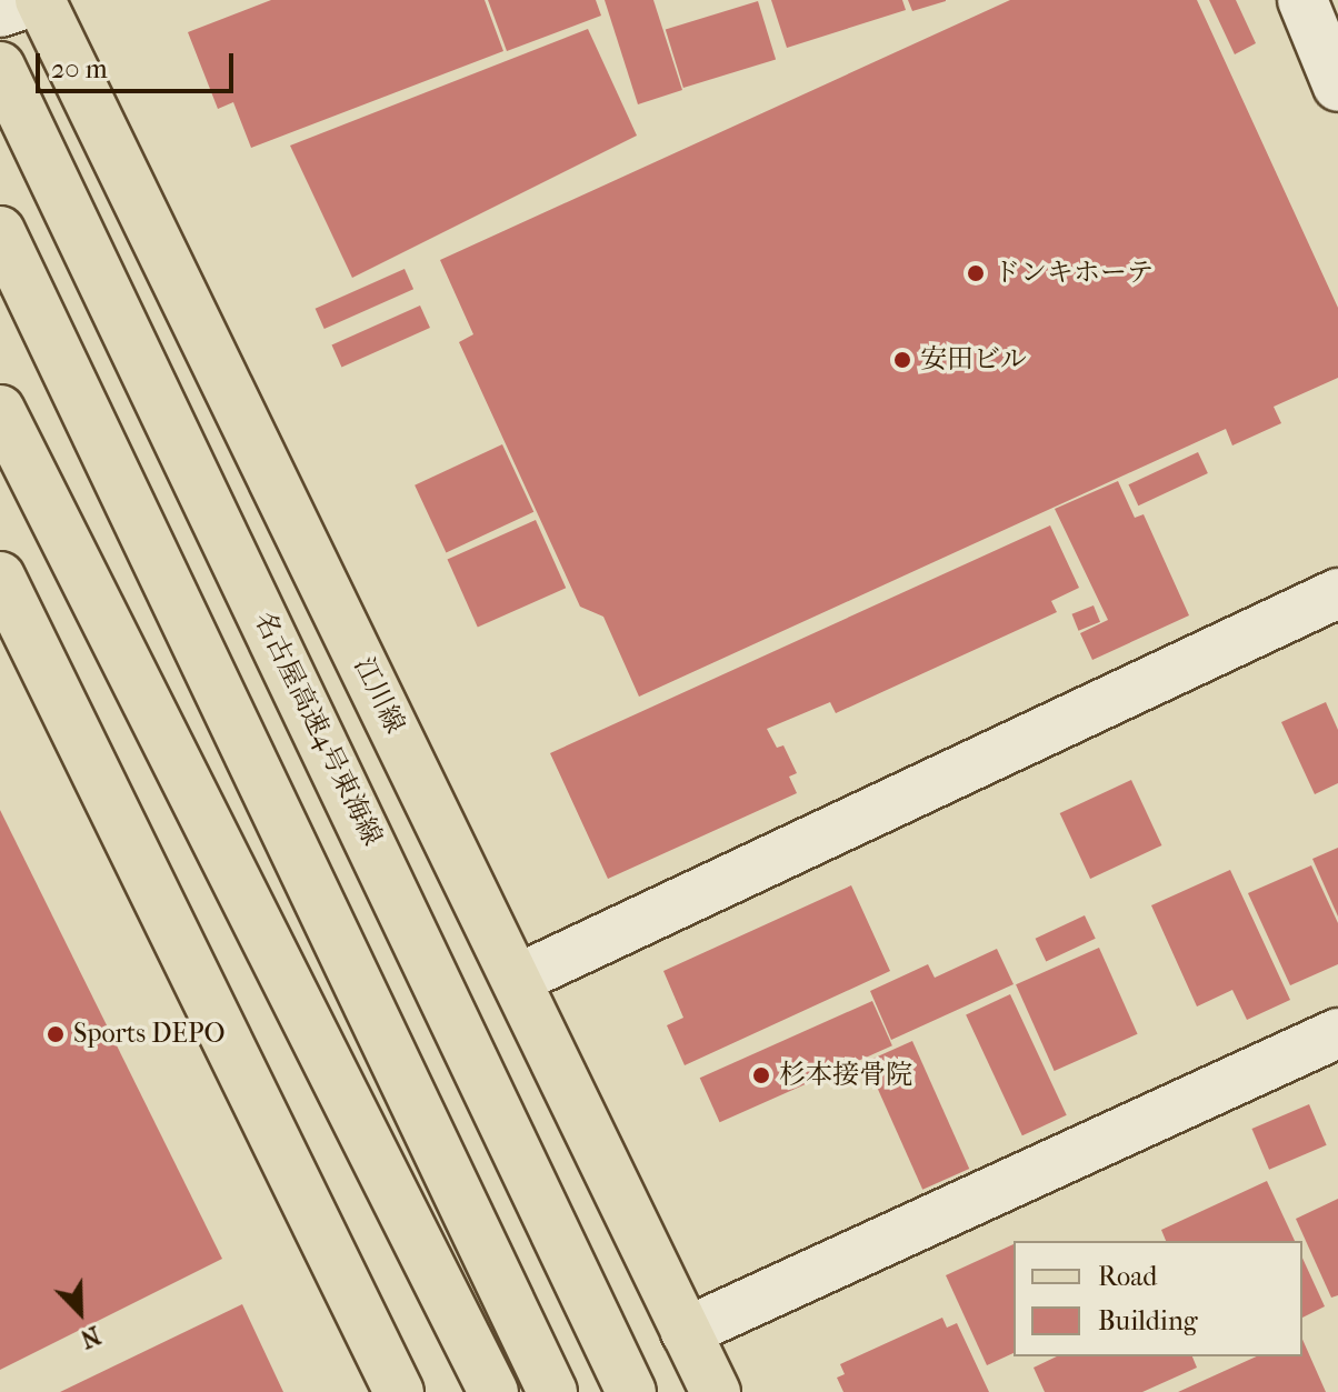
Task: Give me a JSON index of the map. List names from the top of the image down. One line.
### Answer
{"streets":{"main road":["江川線","名古屋高速4号東海線"]},"places":["ドンキホーテ","安田ビル","Sports DEPO","杉本接骨院"],"legend":["Road","Building"],"scale_bar":"20 m","north":"bottom right"}
